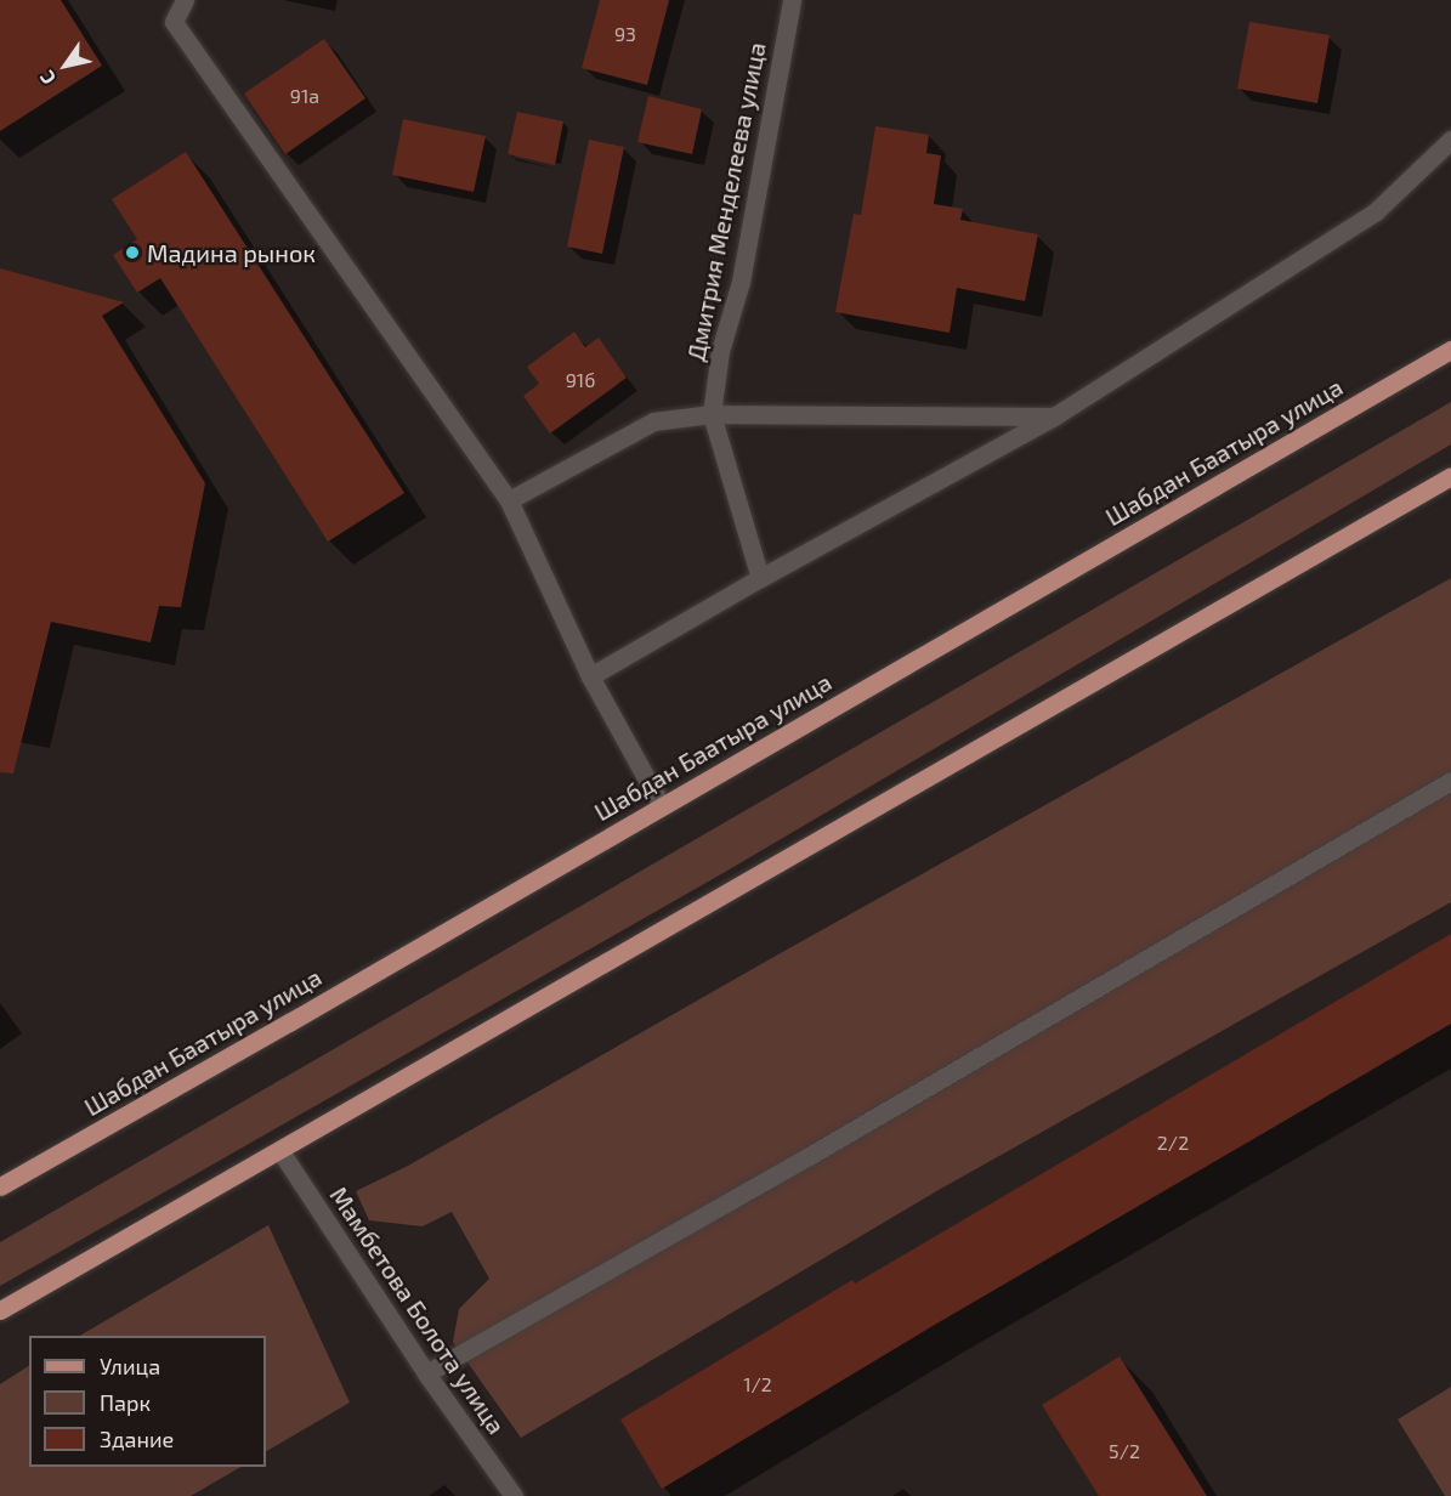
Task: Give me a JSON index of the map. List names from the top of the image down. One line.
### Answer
{"streets":{"main road":["Шабдан Баатыра улица"],"street":["Дмитрия Менделеева улица","Мамбетова Болота улица"]},"places":["Мадина рынок"],"house_numbers":["93","91а","91б","2/2","1/2","5/2"],"legend":["Улица","Парк","Здание"],"north":"bottom left"}
